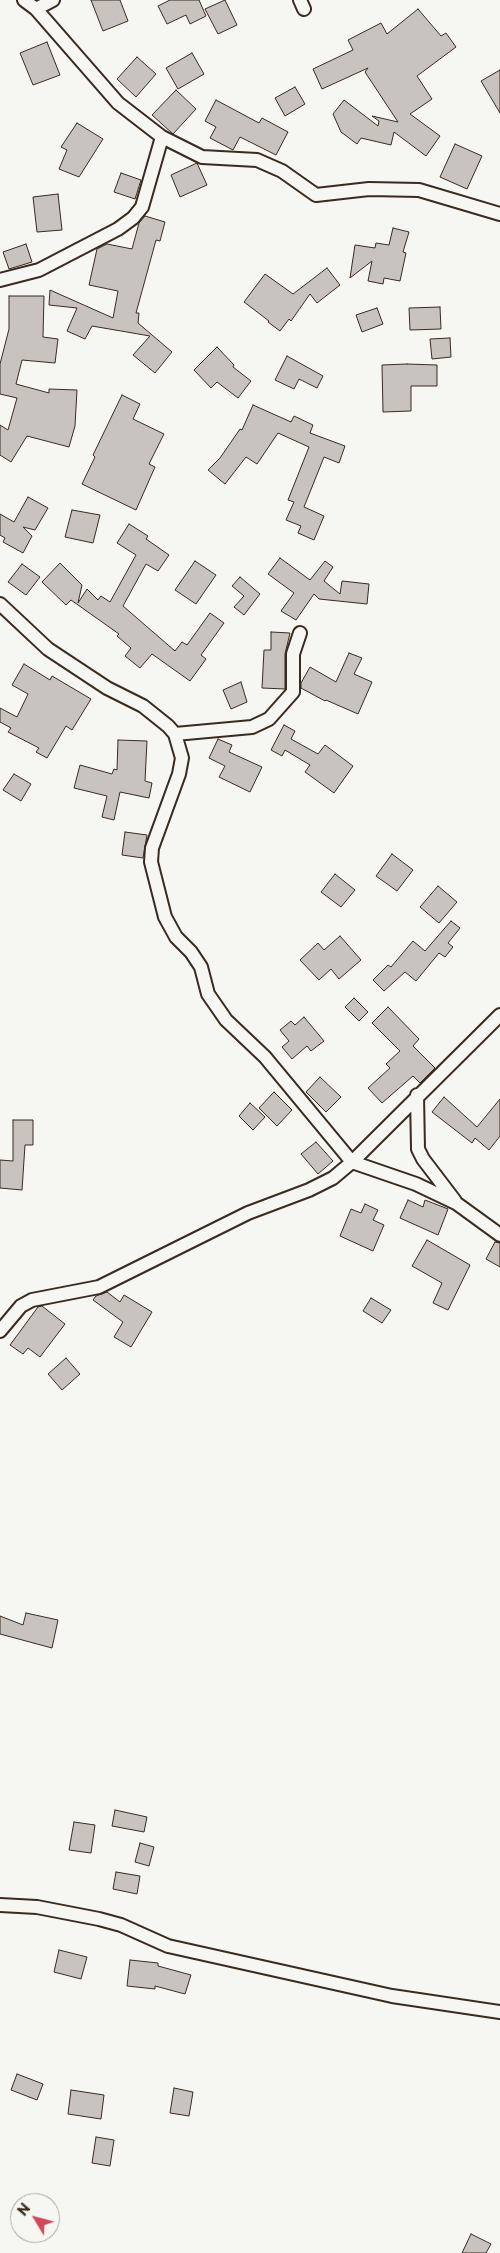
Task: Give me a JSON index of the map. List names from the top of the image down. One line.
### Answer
{"north":"top left"}
